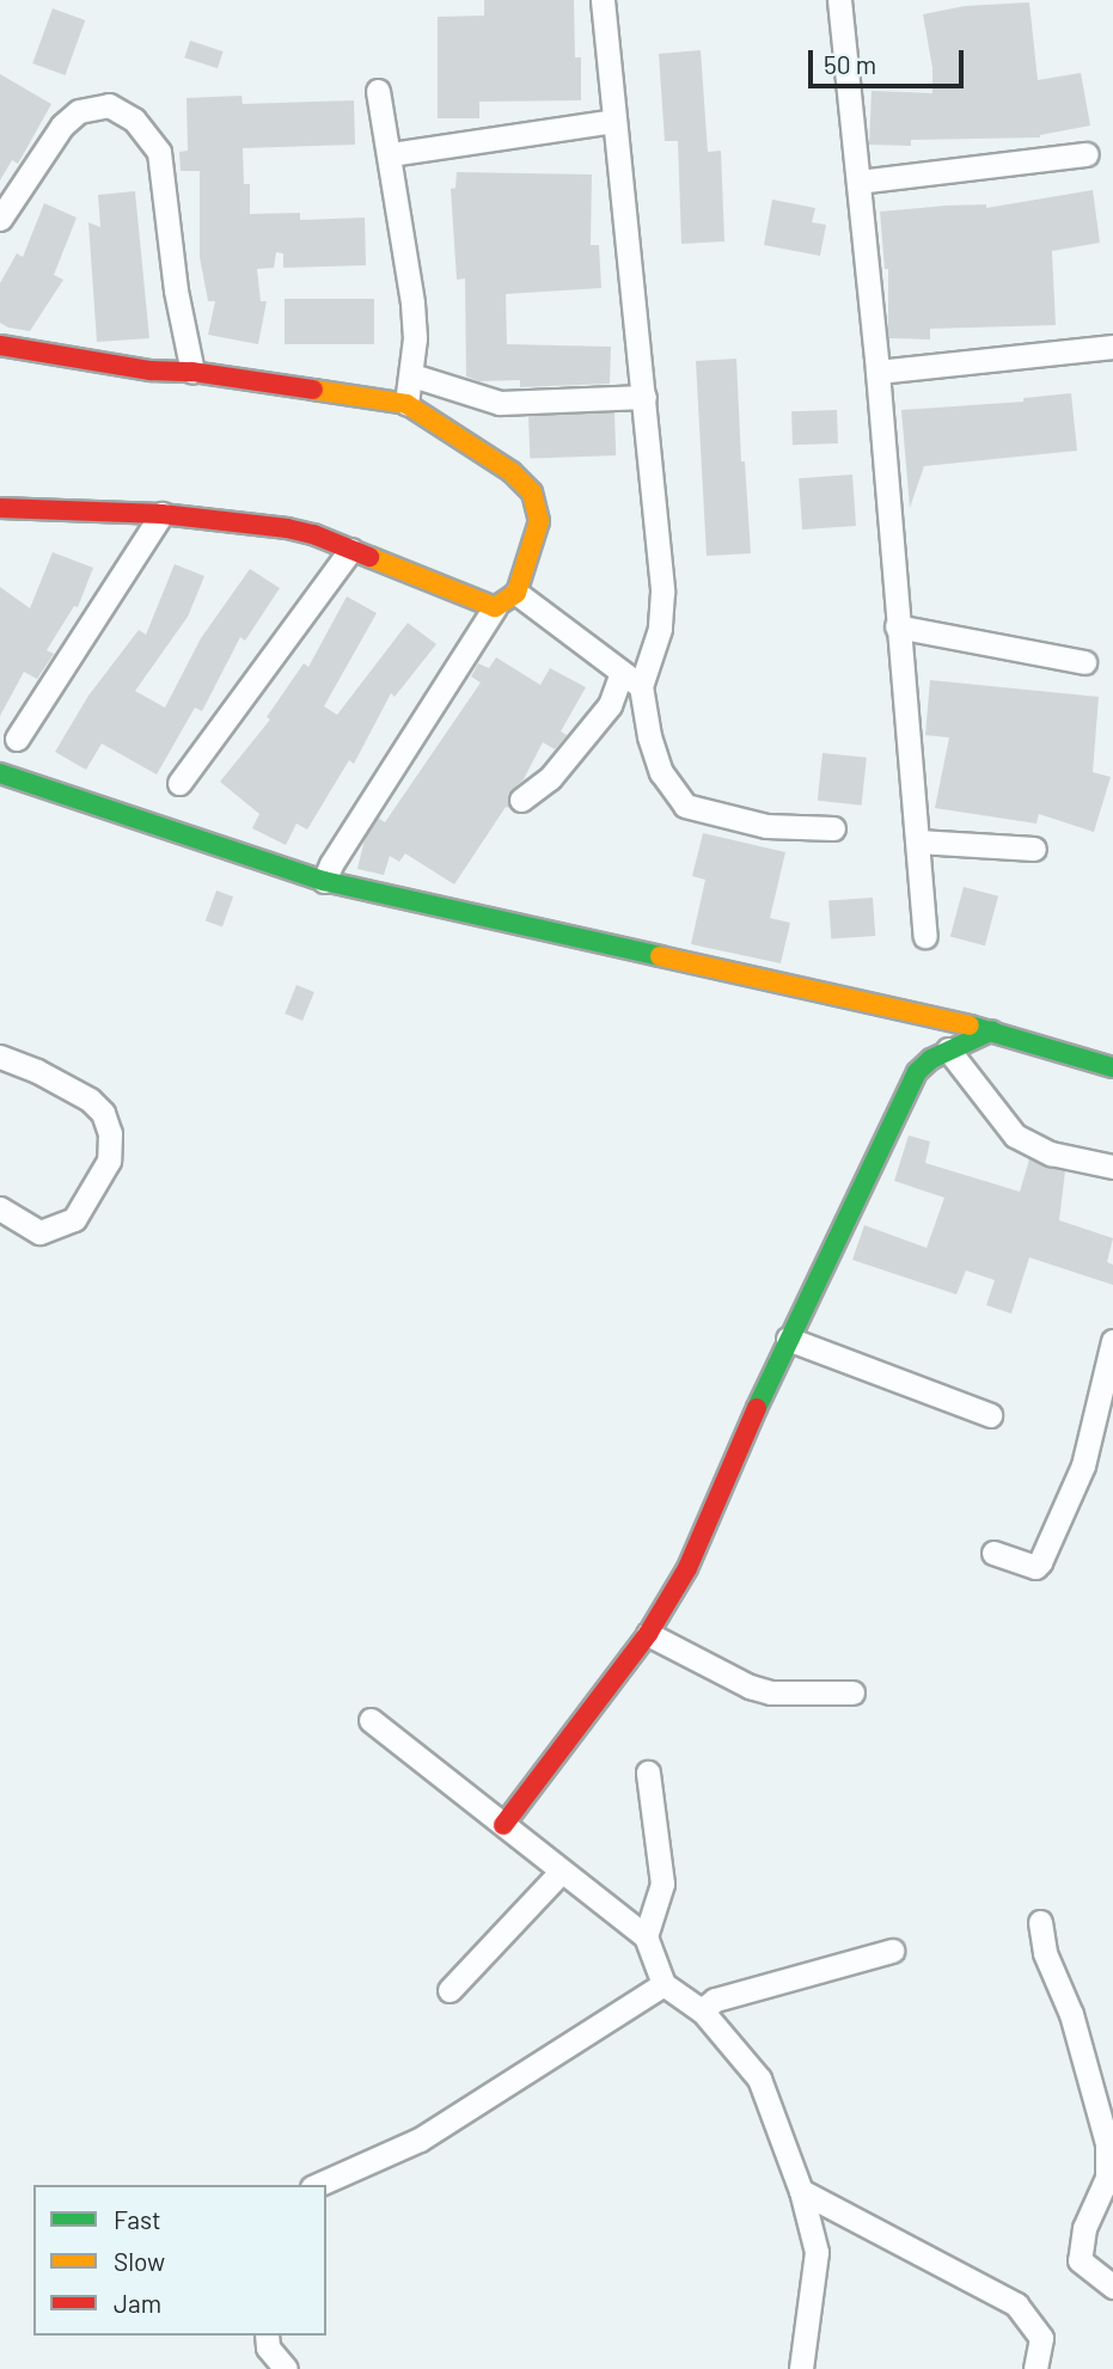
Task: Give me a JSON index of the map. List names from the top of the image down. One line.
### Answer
{"legend":["Fast","Slow","Jam"],"scale_bar":"50 m"}
